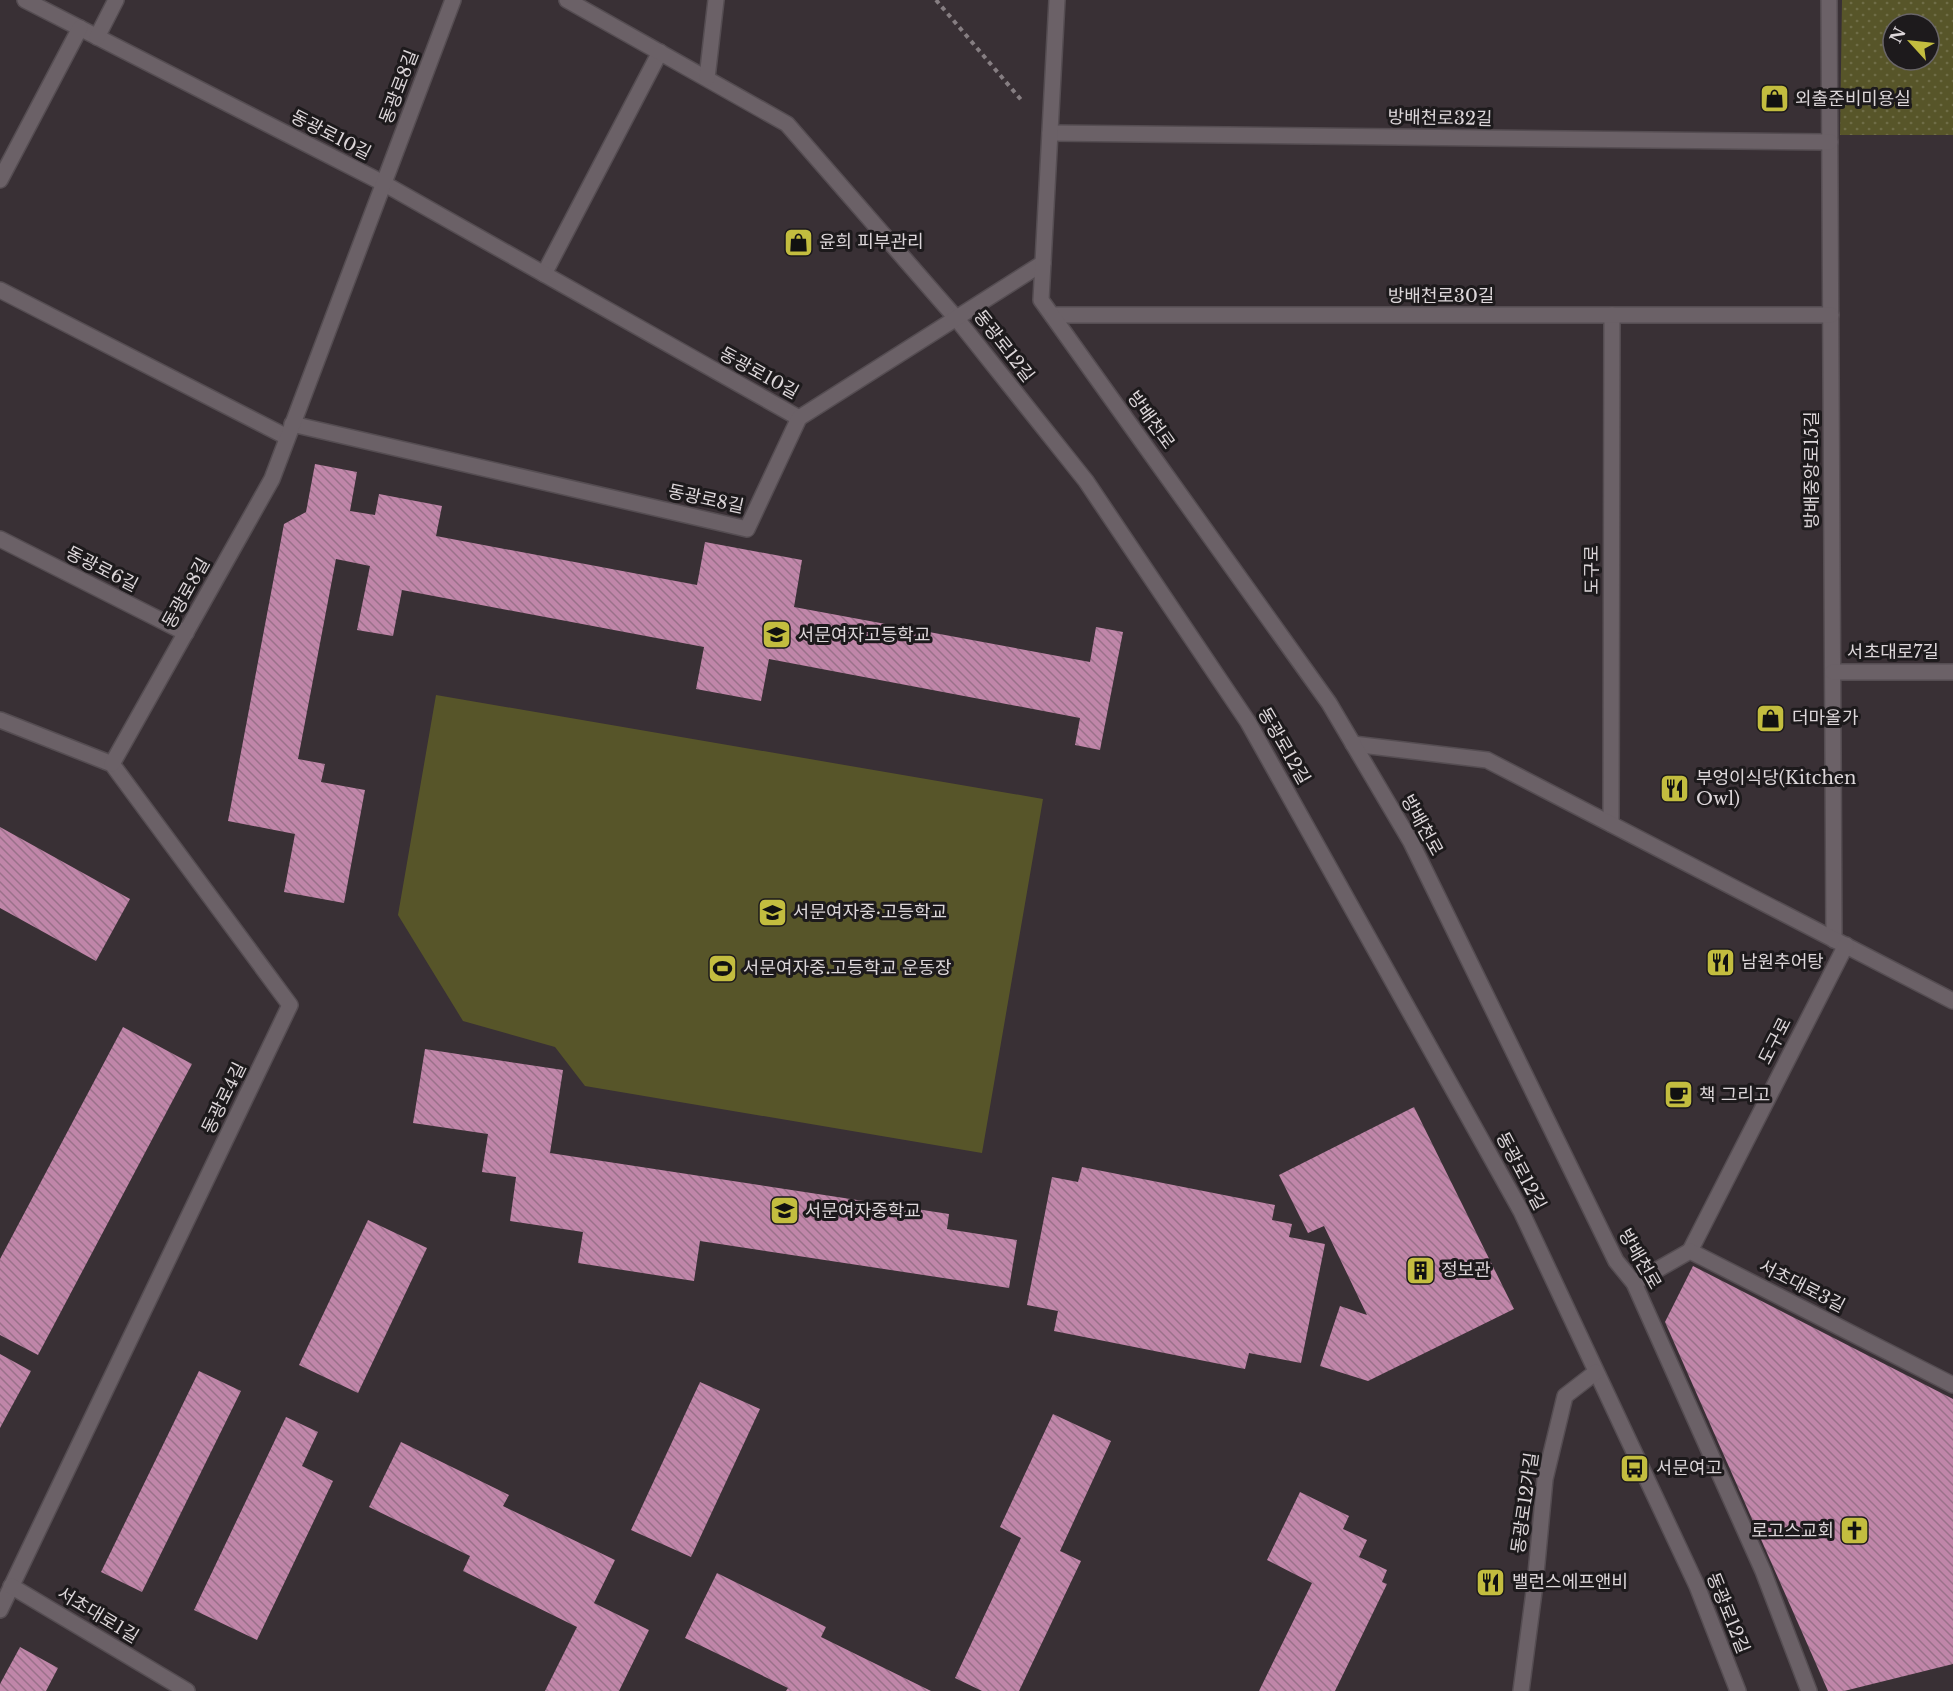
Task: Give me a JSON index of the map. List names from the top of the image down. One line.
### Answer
{"streets":{"street":["동광로8길","방배천로32길","동광로10길","방배천로30길","동광로12길","방배천로","방배중앙로15길","동광로6길","도구로","서초대로7길","동광로4길","서초대로3길","동광로12가길","서초대로1길"]},"crossings":[["동광로8길","동광로10길"],["동광로8길","동광로6길"],["동광로8길","동광로4길"],["방배천로32길","방배천로"],["방배천로32길","방배중앙로15길"],["방배천로30길","방배천로"],["방배천로30길","방배중앙로15길"],["방배천로30길","도구로"],["동광로12길","동광로12가길"],["방배중앙로15길","도구로"],["방배중앙로15길","서초대로7길"],["도구로","서초대로3길"],["동광로4길","서초대로1길"]],"places":{"shop":["외출준비미용실","윤희 피부관리","더마올가"],"school or university":["서문여자고등학교","서문여자중·고등학교","서문여자중학교"],"restaurant":["부엉이식당(Kitchen Owl)","남원추어탕","밸런스에프앤비"],"sports":["서문여자중.고등학교 운동장"],"cafe":["책 그리고"],"building":["정보관"],"bus stop":["서문여고"],"church":["로고스교회"]},"north":"top left"}
